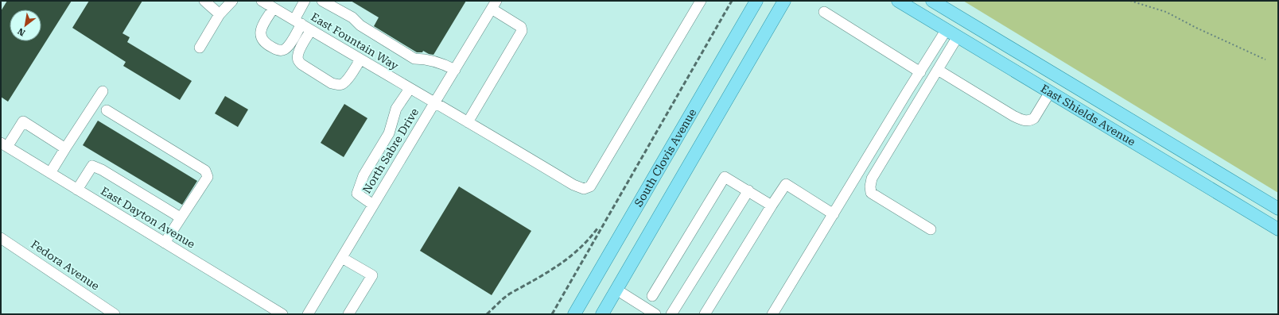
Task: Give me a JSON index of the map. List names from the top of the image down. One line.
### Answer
{"streets":{"main road":["East Shields Avenue","South Clovis Avenue"],"street":["East Fountain Way","North Sabre Drive","East Dayton Avenue","Fedora Avenue"]},"crossings":[["East Fountain Way","North Sabre Drive"]],"north":"bottom left"}
